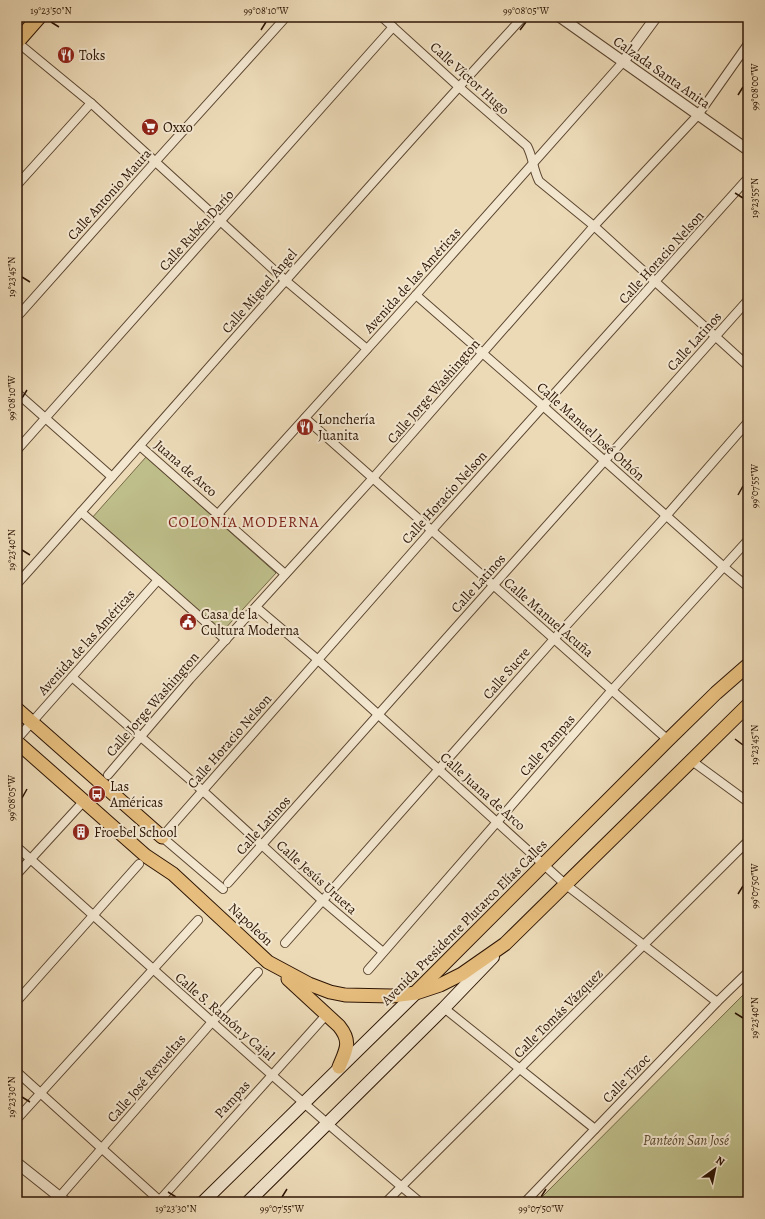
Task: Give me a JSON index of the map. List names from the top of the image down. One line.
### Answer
{"streets":{"main road":["Avenida Presidente Plutarco Elías Calles","Napoleón"],"street":["Calzada Santa Anita","Calle Víctor Hugo","Calle Antonio Maura","Calle Rubén Darío","Calle Horacio Nelson","Avenida de las Américas","Calle Miguel Ángel","Calle Latinos","Calle Jorge Washington","Calle Manuel José Othón","Juana de Arco","Calle Manuel Acuña","Calle Sucre","Calle Pampas","Calle Juana de Arco","Calle Jesús Urueta","Calle Tomás Vázquez","Calle S. Ramón y Cajal","Calle José Revueltas","Calle Tizoc","Pampas"]},"crossings":[["Calzada Santa Anita","Avenida de las Américas"],["Calzada Santa Anita","Calle Jorge Washington"],["Calle Víctor Hugo","Calle Rubén Darío"],["Calle Víctor Hugo","Calle Horacio Nelson"],["Calle Víctor Hugo","Avenida de las Américas"],["Calle Víctor Hugo","Calle Miguel Ángel"],["Calle Víctor Hugo","Calle Latinos"],["Calle Víctor Hugo","Calle Jorge Washington"],["Calle Horacio Nelson","Calle Manuel José Othón"],["Calle Horacio Nelson","Calle Manuel Acuña"],["Calle Horacio Nelson","Calle Juana de Arco"],["Calle Horacio Nelson","Calle Jesús Urueta"],["Calle Horacio Nelson","Napoleón"],["Avenida de las Américas","Calle Manuel José Othón"],["Avenida de las Américas","Juana de Arco"],["Avenida de las Américas","Calle Manuel Acuña"],["Avenida de las Américas","Calle Jesús Urueta"],["Avenida de las Américas","Napoleón"],["Calle Miguel Ángel","Juana de Arco"],["Calle Latinos","Calle Manuel José Othón"],["Calle Latinos","Calle Manuel Acuña"],["Calle Latinos","Calle Juana de Arco"],["Calle Latinos","Calle Jesús Urueta"],["Calle Latinos","Napoleón"],["Calle Jorge Washington","Calle Manuel José Othón"],["Calle Jorge Washington","Juana de Arco"],["Calle Jorge Washington","Calle Manuel Acuña"],["Calle Jorge Washington","Calle Juana de Arco"],["Calle Jorge Washington","Calle Jesús Urueta"],["Calle Manuel José Othón","Calle Sucre"],["Calle Manuel José Othón","Calle Pampas"],["Calle Manuel Acuña","Calle Sucre"],["Calle Manuel Acuña","Calle Pampas"],["Calle Manuel Acuña","Avenida Presidente Plutarco Elías Calles"],["Calle Sucre","Calle Juana de Arco"],["Calle Sucre","Calle Jesús Urueta"],["Calle Pampas","Calle Juana de Arco"],["Calle Pampas","Calle Jesús Urueta"],["Calle Juana de Arco","Avenida Presidente Plutarco Elías Calles"],["Calle Juana de Arco","Calle Tomás Vázquez"],["Calle Juana de Arco","Calle Tizoc"],["Avenida Presidente Plutarco Elías Calles","Napoleón"],["Avenida Presidente Plutarco Elías Calles","Calle S. Ramón y Cajal"],["Calle Tomás Vázquez","Calle S. Ramón y Cajal"],["Calle S. Ramón y Cajal","Calle José Revueltas"],["Calle S. Ramón y Cajal","Pampas"]],"districts":["COLONIA MODERNA"],"parks":["Panteón San José"],"places":{"restaurant":["Toks","Lonchería Juanita"],"supermarket":["Oxxo"],"public building":["Casa de la Cultura Moderna"],"bus stop":["Las Américas"],"building":["Froebel School"]},"north":"top right","coordinates":["19°23'50\"N","99°08'10\"W","99°08'05\"W","99°08'00\"W","19°23'55\"N","19°23'45\"N","99°07'55\"W","19°23'40\"N","99°07'50\"W","19°23'30\"N"]}
